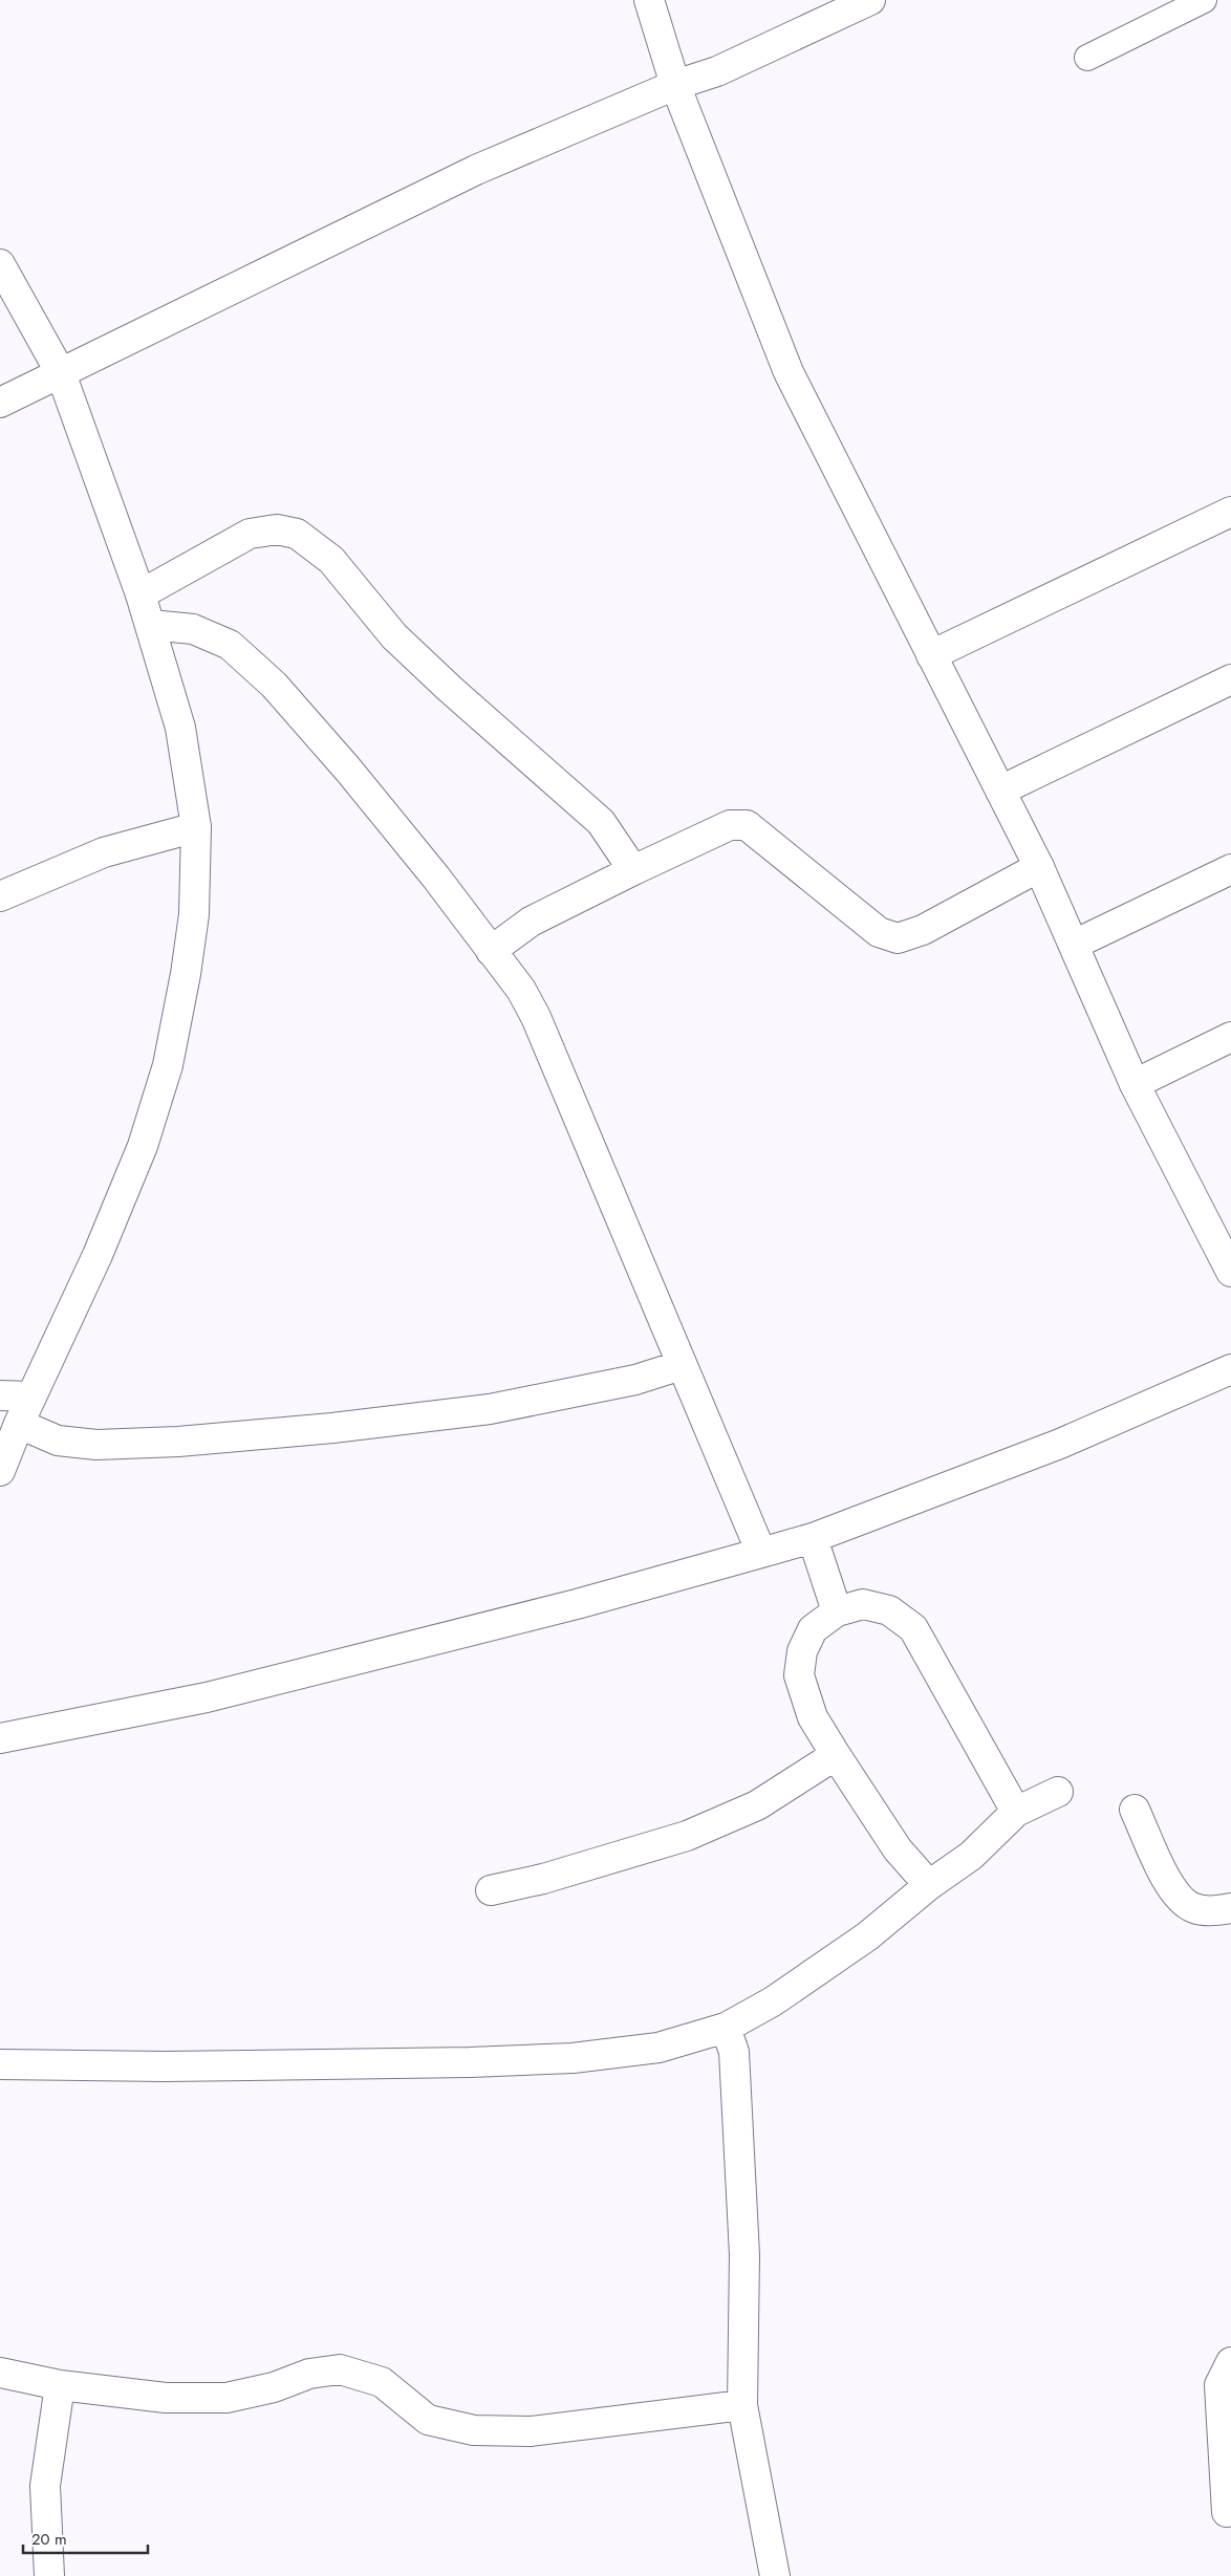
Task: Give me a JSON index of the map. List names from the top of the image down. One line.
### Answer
{"scale_bar":"20 m"}
